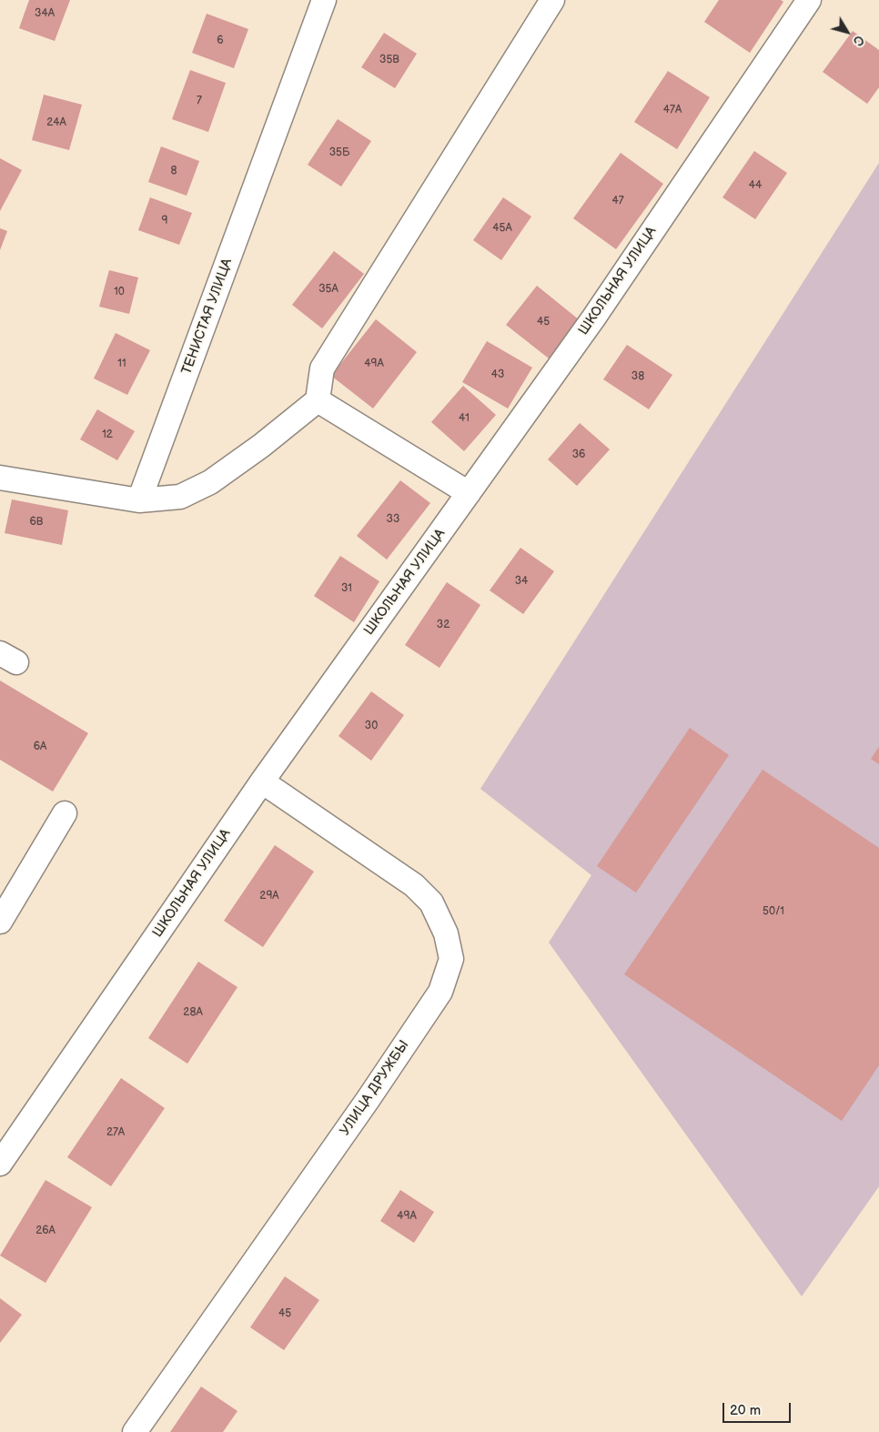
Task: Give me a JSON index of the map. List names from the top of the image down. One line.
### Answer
{"streets":{"street":["ШКОЛЬНАЯ УЛИЦА","ТЕНИСТАЯ УЛИЦА","УЛИЦА ДРУЖБЫ"]},"crossings":[["ШКОЛЬНАЯ УЛИЦА","УЛИЦА ДРУЖБЫ"]],"house_numbers":["34А","6","35В","7","47А","24А","35Б","8","44","47","9","45А","35А","10","45","11","49А","43","38","41","12","36","33","6В","34","31","32","30","6А","29А","50/1","28А","27А","49А","26А","45"],"scale_bar":"20 m","north":"bottom right"}
